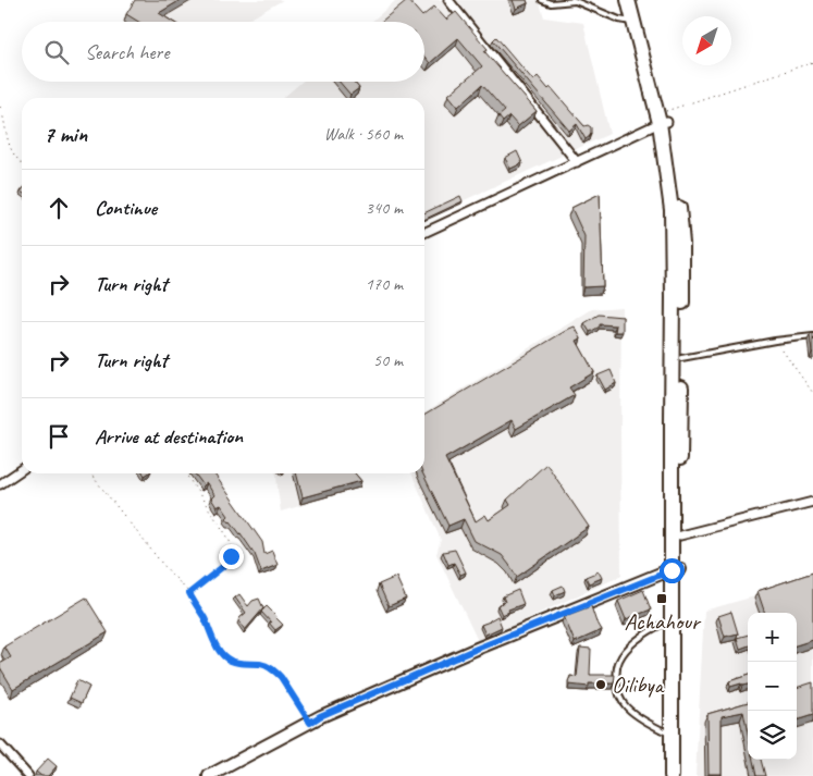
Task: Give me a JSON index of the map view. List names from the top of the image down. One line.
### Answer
{"places":{"transit":["Achahour"],"other":["Oilibya"]},"north":"bottom left","page":{"search":"Search here","heading":["7 min","Walk · 560 m"],"list":[["Continue","340 m"],["Turn right","170 m"],["Turn right","50 m"],"Arrive at destination"],"map_buttons":["+","−"]}}
